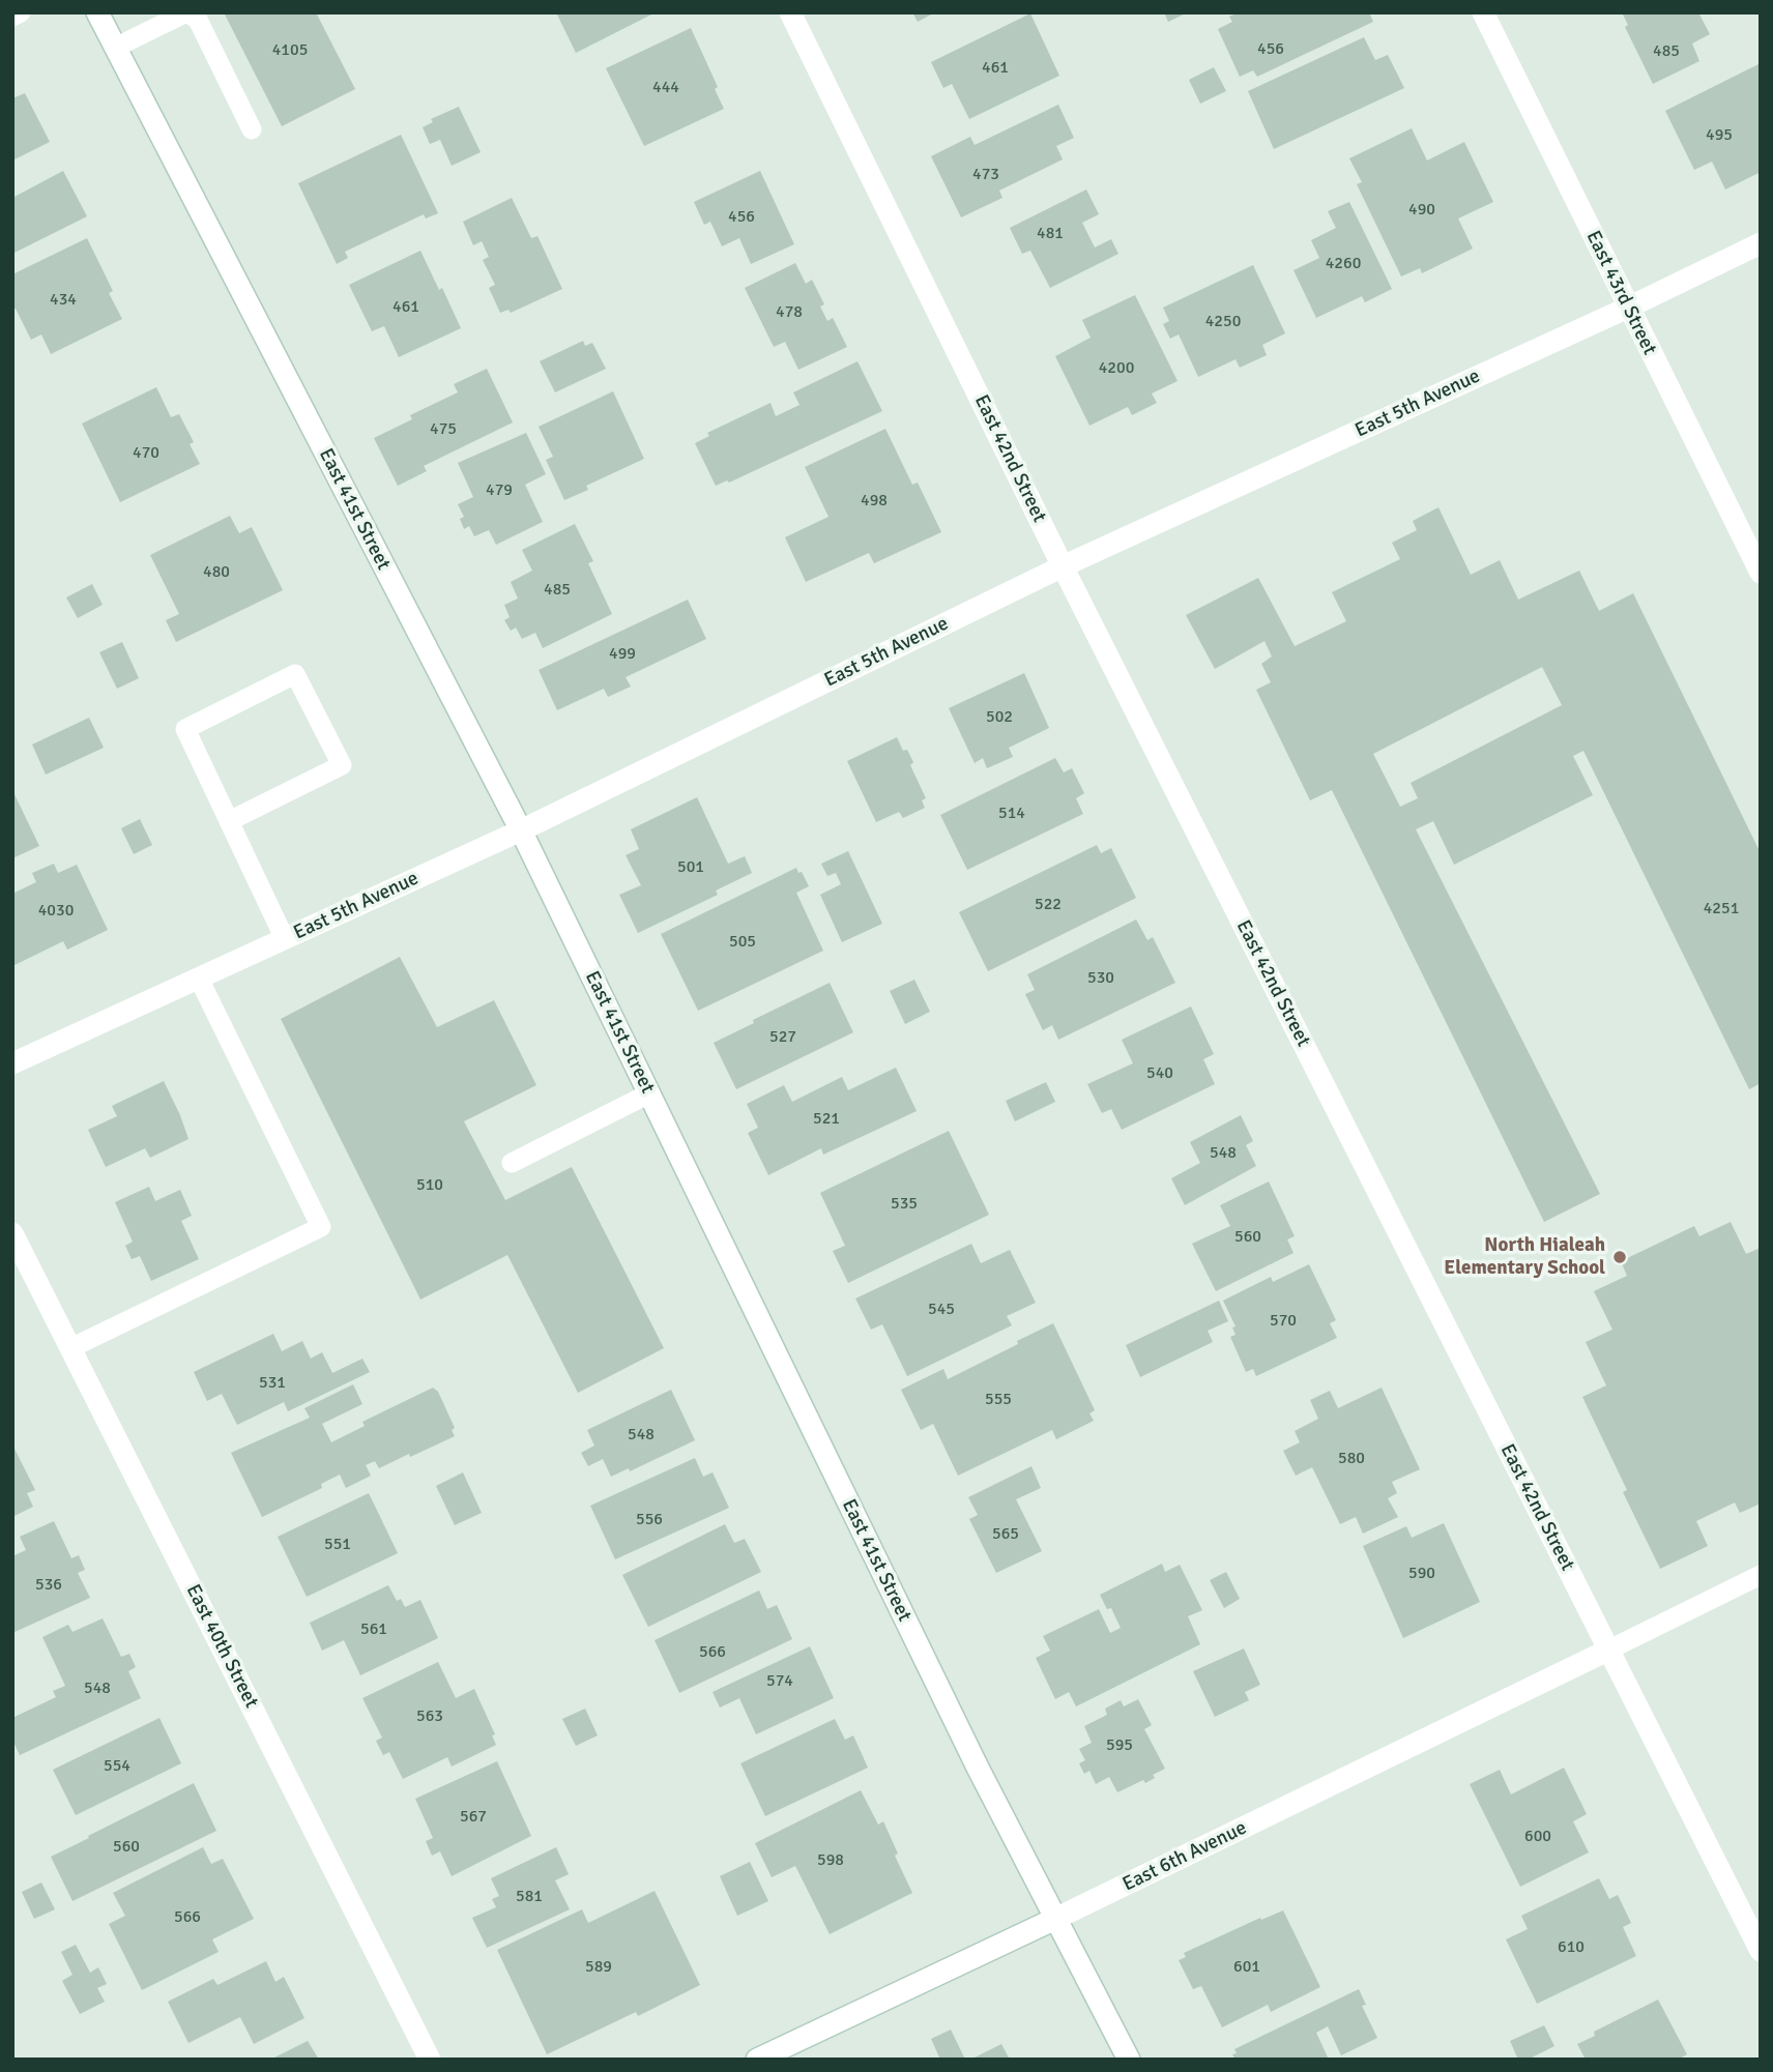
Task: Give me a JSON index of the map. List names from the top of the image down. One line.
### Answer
{"streets":{"street":["East 43rd Street","East 5th Avenue","East 42nd Street","East 41st Street","East 40th Street","East 6th Avenue"]},"crossings":[["East 43rd Street","East 5th Avenue"],["East 5th Avenue","East 42nd Street"],["East 5th Avenue","East 41st Street"],["East 42nd Street","East 6th Avenue"],["East 41st Street","East 6th Avenue"]],"places":["North Hialeah Elementary School"],"house_numbers":["456","4105","485","461","444","495","473","490","456","481","4260","434","461","478","4250","4200","475","470","479","498","480","485","499","502","514","501","522","4251","4030","505","530","527","540","521","548","510","535","560","545","570","531","555","548","580","556","565","551","590","536","561","566","574","548","563","595","554","567","600","560","598","581","566","610","589","601"]}
